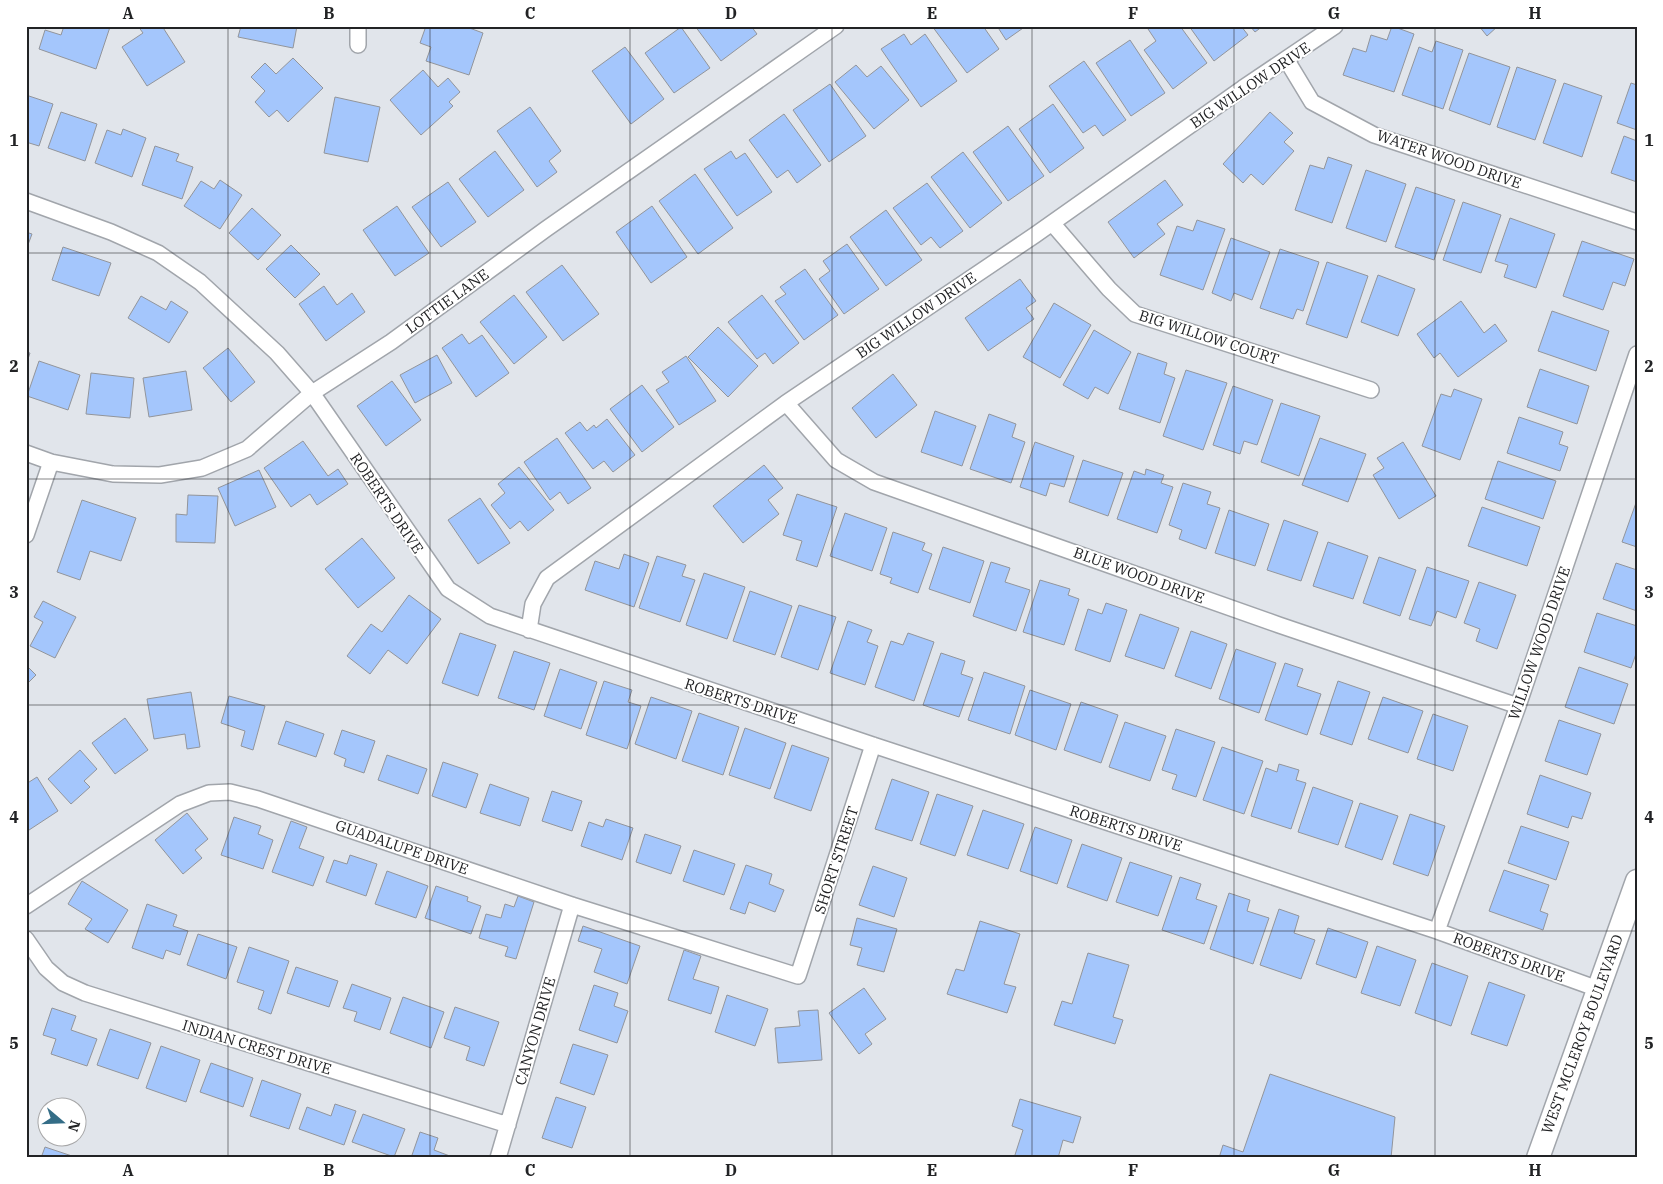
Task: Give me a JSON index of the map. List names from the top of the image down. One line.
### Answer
{"streets":{"main road":["WEST MCLEROY BOULEVARD"],"street":["BIG WILLOW DRIVE","WATER WOOD DRIVE","LOTTIE LANE","BIG WILLOW COURT","ROBERTS DRIVE","BLUE WOOD DRIVE","WILLOW WOOD DRIVE","GUADALUPE DRIVE","SHORT STREET","CANYON DRIVE","INDIAN CREST DRIVE"]},"crossings":[["BIG WILLOW DRIVE","WATER WOOD DRIVE"],["BIG WILLOW DRIVE","BIG WILLOW COURT"],["BIG WILLOW DRIVE","ROBERTS DRIVE"],["BIG WILLOW DRIVE","BLUE WOOD DRIVE"],["LOTTIE LANE","ROBERTS DRIVE"],["ROBERTS DRIVE","WILLOW WOOD DRIVE"],["ROBERTS DRIVE","SHORT STREET"],["ROBERTS DRIVE","WEST MCLEROY BOULEVARD"],["BLUE WOOD DRIVE","WILLOW WOOD DRIVE"],["GUADALUPE DRIVE","SHORT STREET"],["GUADALUPE DRIVE","CANYON DRIVE"],["CANYON DRIVE","INDIAN CREST DRIVE"]],"north":"right","grid":{"columns":["A","B","C","D","E","F","G","H"],"rows":["1","2","3","4","5"]}}
